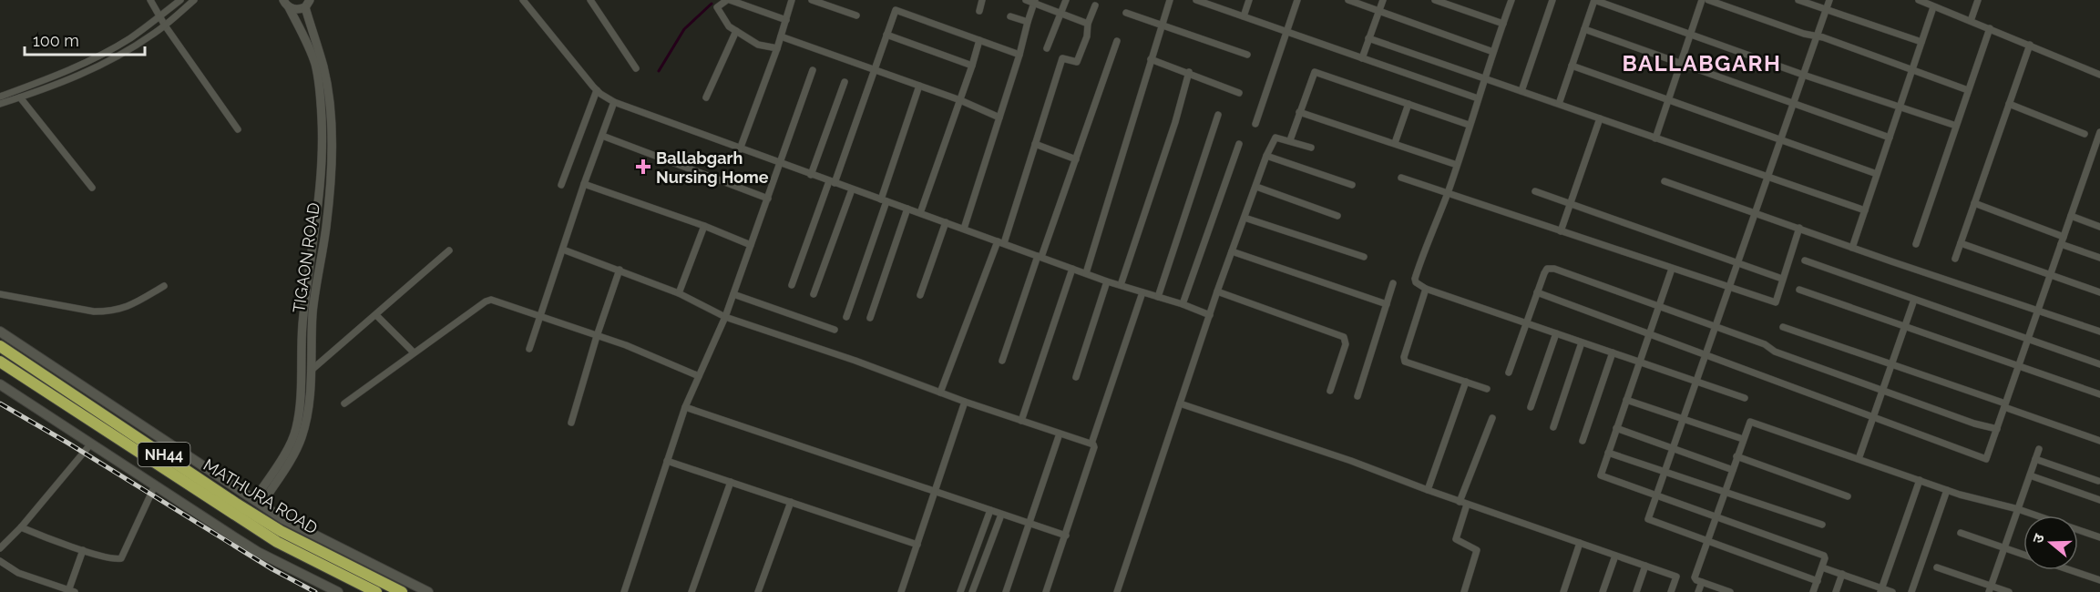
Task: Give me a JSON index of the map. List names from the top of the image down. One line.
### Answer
{"streets":{"highway":["NH44","MATHURA ROAD"],"street":["TIGAON ROAD"]},"districts":["BALLABGARH"],"places":{"health":["Ballabgarh Nursing Home"]},"scale_bar":"100 m","north":"left"}
